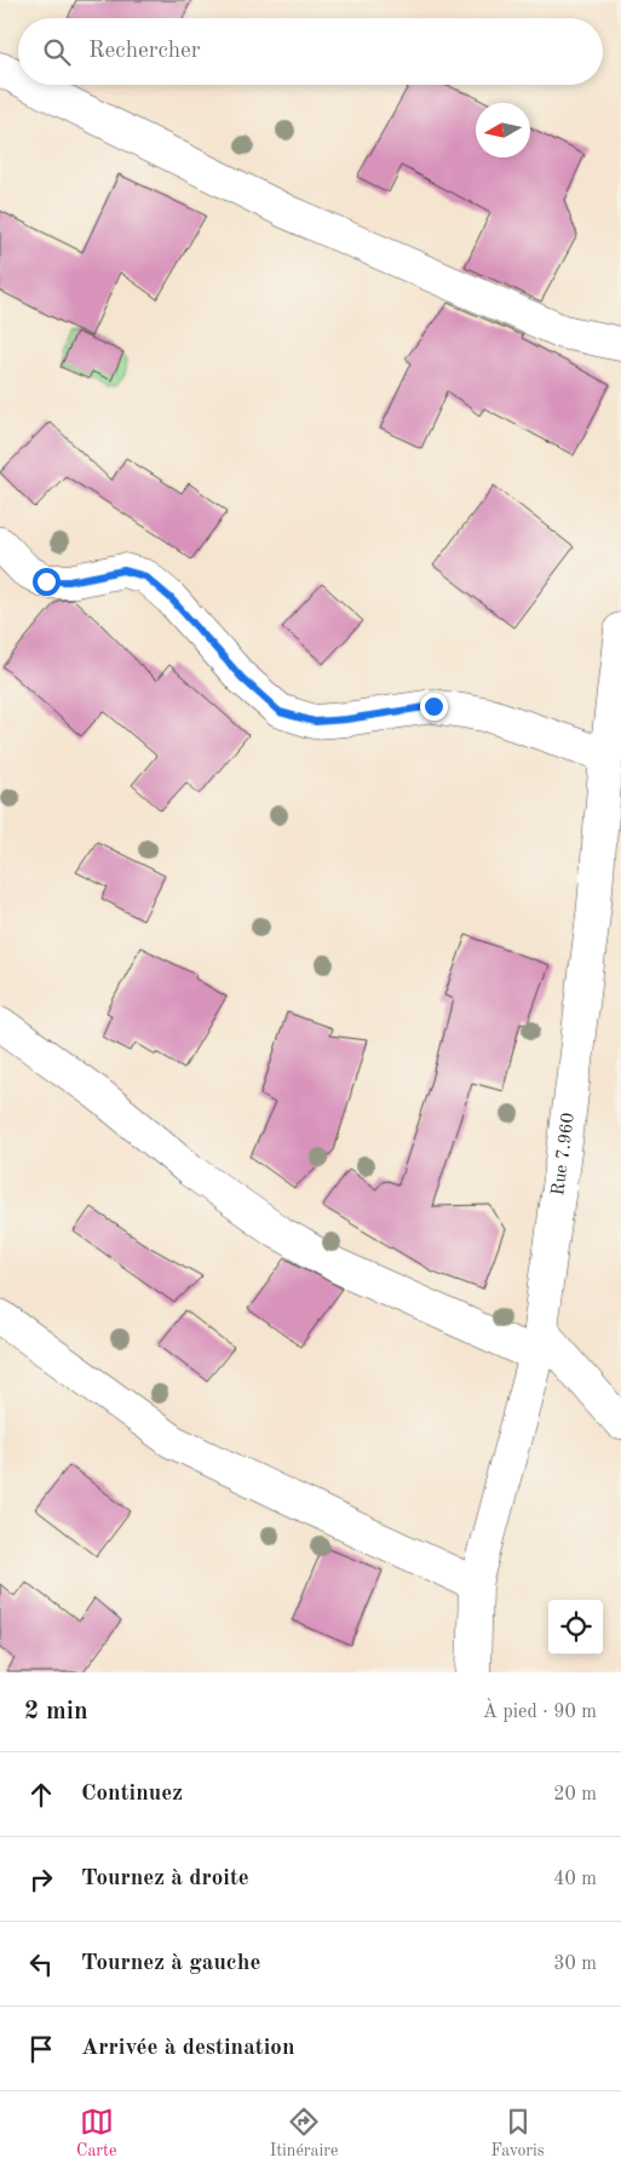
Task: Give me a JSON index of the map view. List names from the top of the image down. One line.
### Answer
{"streets":{"street":["Rue 7.960"]},"north":"left","page":{"search":"Rechercher","heading":["2 min","À pied · 90 m"],"list":[["Continuez","20 m"],["Tournez à droite","40 m"],["Tournez à gauche","30 m"],"Arrivée à destination"],"nav":["Carte","Itinéraire","Favoris"]}}
